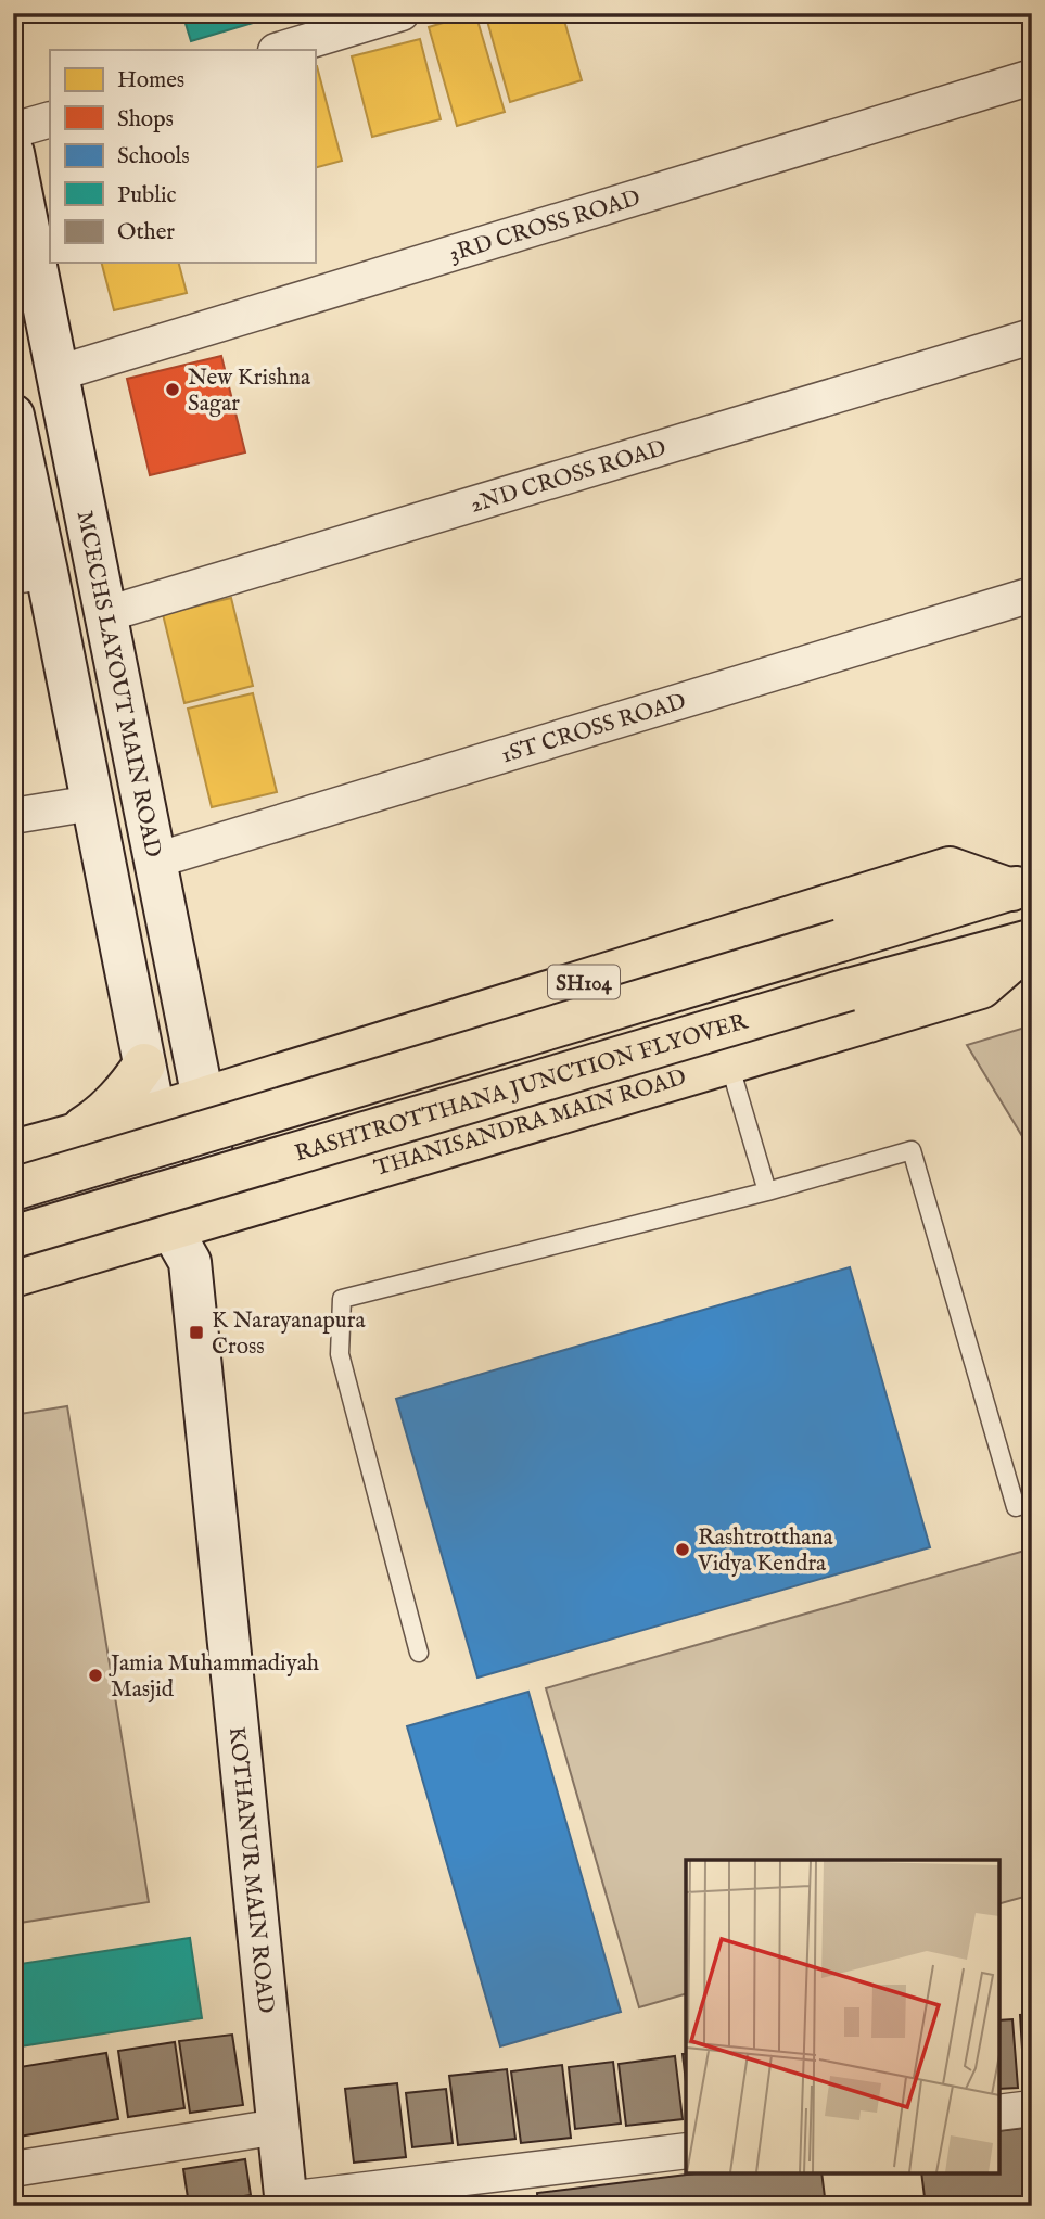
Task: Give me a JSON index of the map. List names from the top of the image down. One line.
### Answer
{"streets":{"main road":["MCECHS LAYOUT MAIN ROAD","SH104","RASHTROTTHANA JUNCTION FLYOVER","THANISANDRA MAIN ROAD","KOTHANUR MAIN ROAD"],"street":["3RD CROSS ROAD","2ND CROSS ROAD","1ST CROSS ROAD"]},"crossings":[["3RD CROSS ROAD","MCECHS LAYOUT MAIN ROAD"],["2ND CROSS ROAD","MCECHS LAYOUT MAIN ROAD"],["MCECHS LAYOUT MAIN ROAD","1ST CROSS ROAD"],["MCECHS LAYOUT MAIN ROAD","SH104"],["MCECHS LAYOUT MAIN ROAD","THANISANDRA MAIN ROAD"],["SH104","RASHTROTTHANA JUNCTION FLYOVER"],["SH104","KOTHANUR MAIN ROAD"],["RASHTROTTHANA JUNCTION FLYOVER","THANISANDRA MAIN ROAD"],["THANISANDRA MAIN ROAD","KOTHANUR MAIN ROAD"]],"places":{"other":["New Krishna Sagar","Rashtrotthana Vidya Kendra","Jamia Muhammadiyah Masjid"],"transit":["K Narayanapura Cross"]},"legend":["Homes","Shops","Schools","Public","Other"]}
